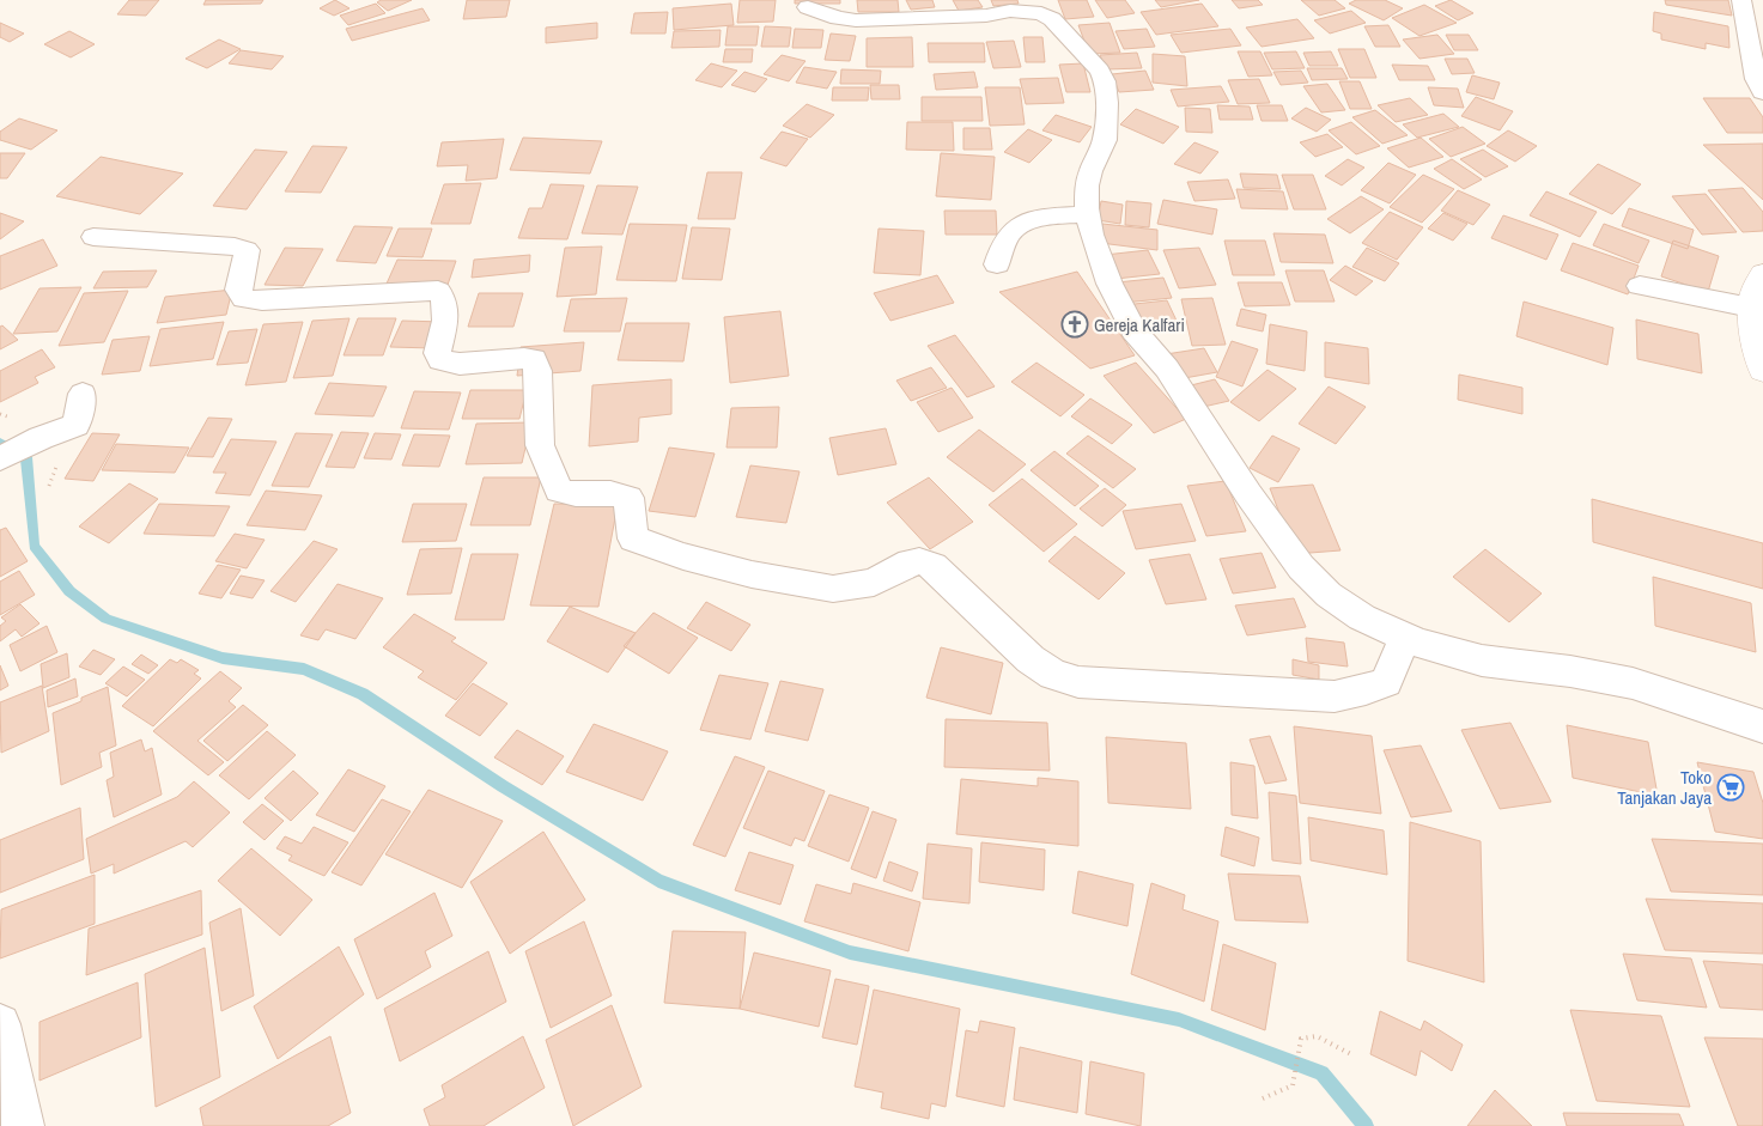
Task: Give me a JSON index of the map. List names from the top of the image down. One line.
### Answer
{"places":{"church":["Gereja Kalfari"],"supermarket":["Toko Tanjakan Jaya"]}}
